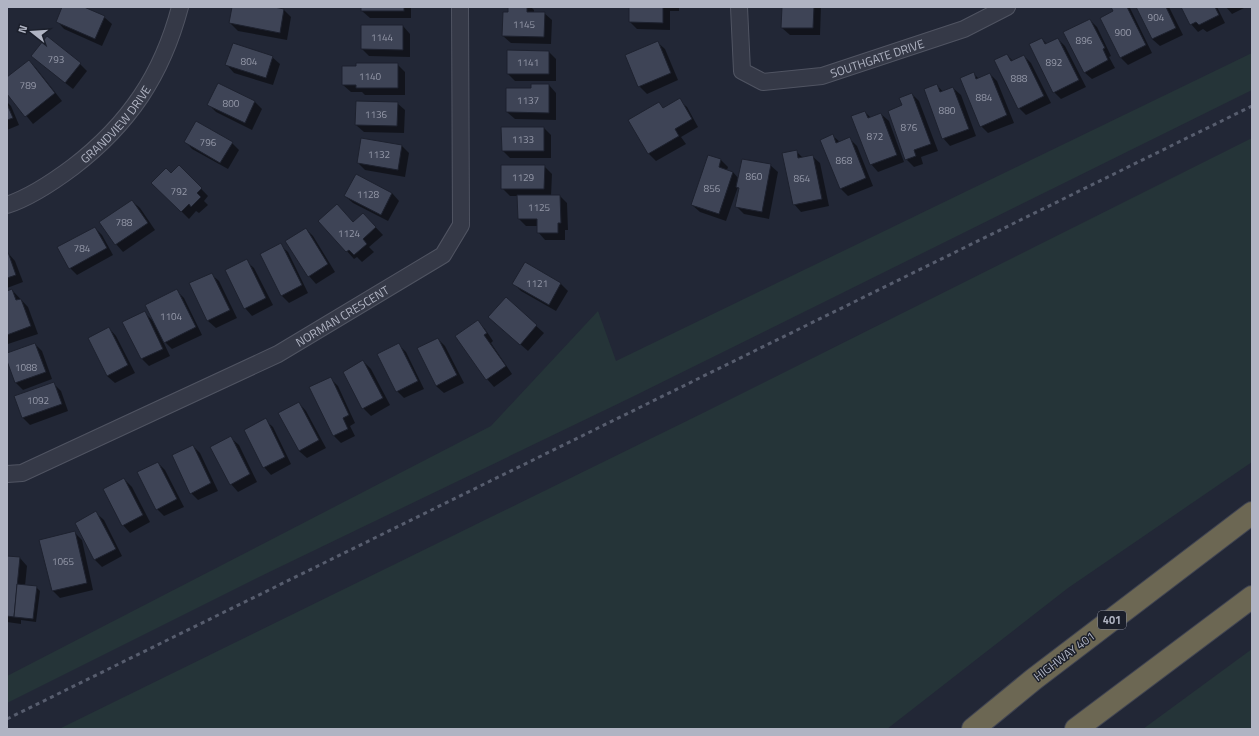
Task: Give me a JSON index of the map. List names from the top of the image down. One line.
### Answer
{"streets":{"highway":["401","HIGHWAY 401"],"street":["SOUTHGATE DRIVE","GRANDVIEW DRIVE","NORMAN CRESCENT"]},"house_numbers":["904","1145","900","1144","896","793","804","1141","892","1140","888","789","884","1137","800","880","1136","876","872","1133","796","1132","868","860","1129","864","856","792","1128","1125","788","1124","784","1121","1104","1088","1092","1065"],"north":"left"}
